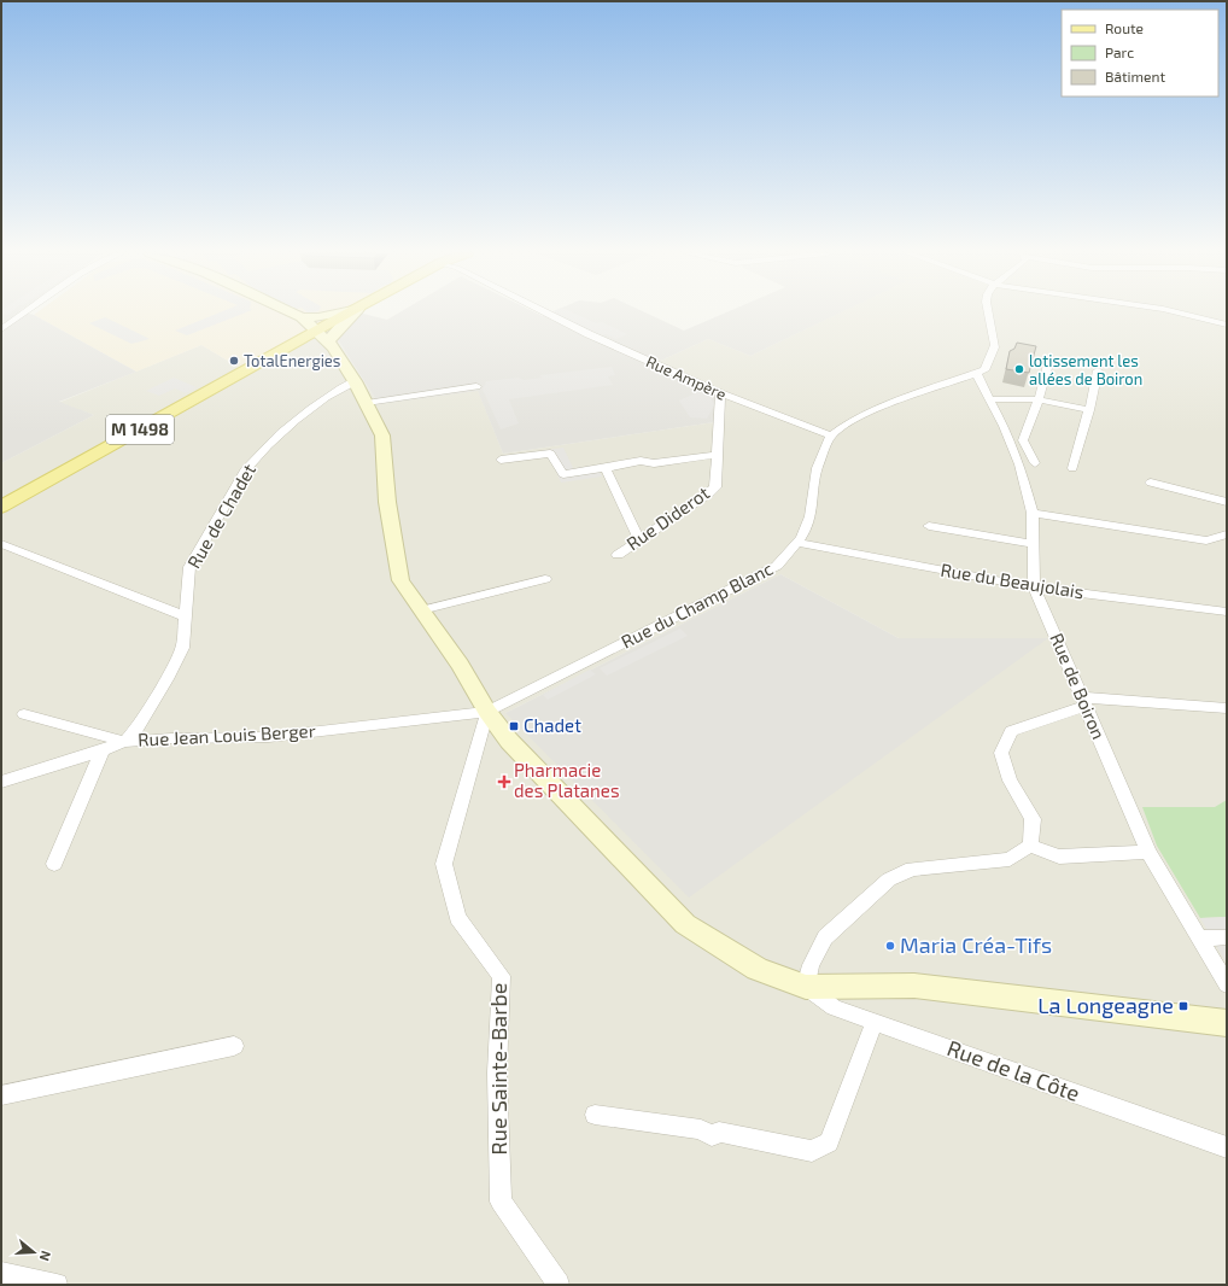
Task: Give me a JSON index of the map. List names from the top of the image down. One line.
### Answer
{"streets":{"main road":["M 1498"],"street":["Rue Ampère","Rue de Chadet","Rue Diderot","Rue du Beaujolais","Rue du Champ Blanc","Rue de Boiron","Rue Jean Louis Berger","Rue Sainte-Barbe","Rue de la Côte"]},"crossings":[["Rue Ampère","Rue Diderot"],["Rue Ampère","Rue du Champ Blanc"],["Rue de Chadet","Rue Jean Louis Berger"],["Rue du Beaujolais","Rue du Champ Blanc"],["Rue du Beaujolais","Rue de Boiron"],["Rue du Champ Blanc","Rue de Boiron"],["Rue du Champ Blanc","Rue Jean Louis Berger"],["Rue du Champ Blanc","Rue Sainte-Barbe"],["Rue Jean Louis Berger","Rue Sainte-Barbe"]],"places":{"other":["TotalEnergies","lotissement les allées de Boiron","Maria Créa-Tifs"],"transit":["Chadet","La Longeagne"],"health":["Pharmacie des Platanes"]},"legend":["Route","Parc","Bâtiment"],"north":"right"}
